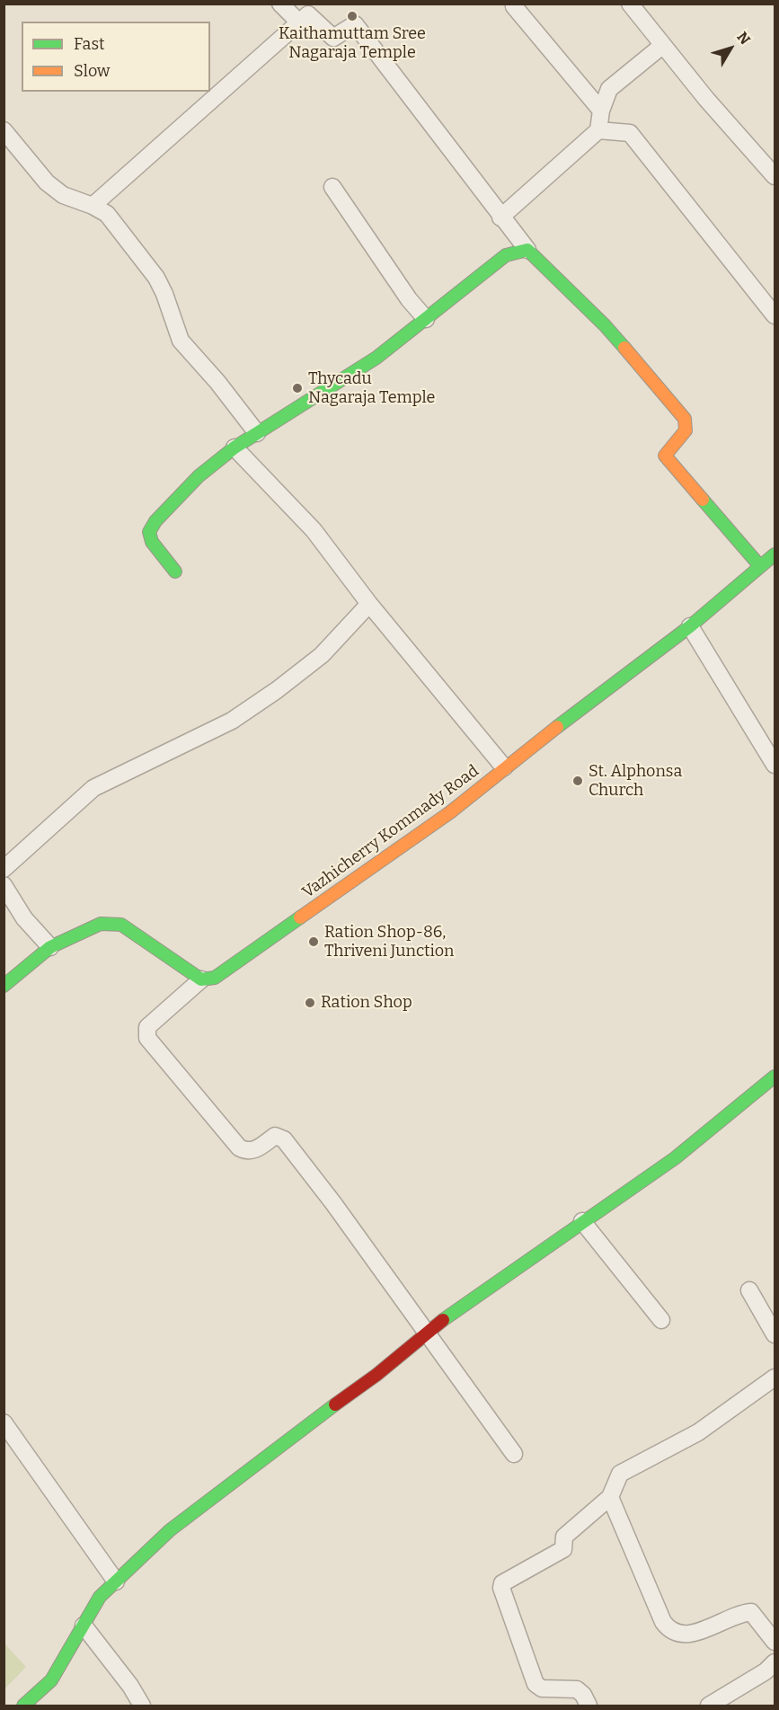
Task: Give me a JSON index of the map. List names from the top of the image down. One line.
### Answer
{"streets":{"street":["Vazhicherry Kommady Road"]},"places":["Kaithamuttam Sree Nagaraja Temple","Thycadu Nagaraja Temple","St. Alphonsa Church","Ration Shop-86, Thriveni Junction","Ration Shop"],"legend":["Fast","Slow"],"north":"top right"}
